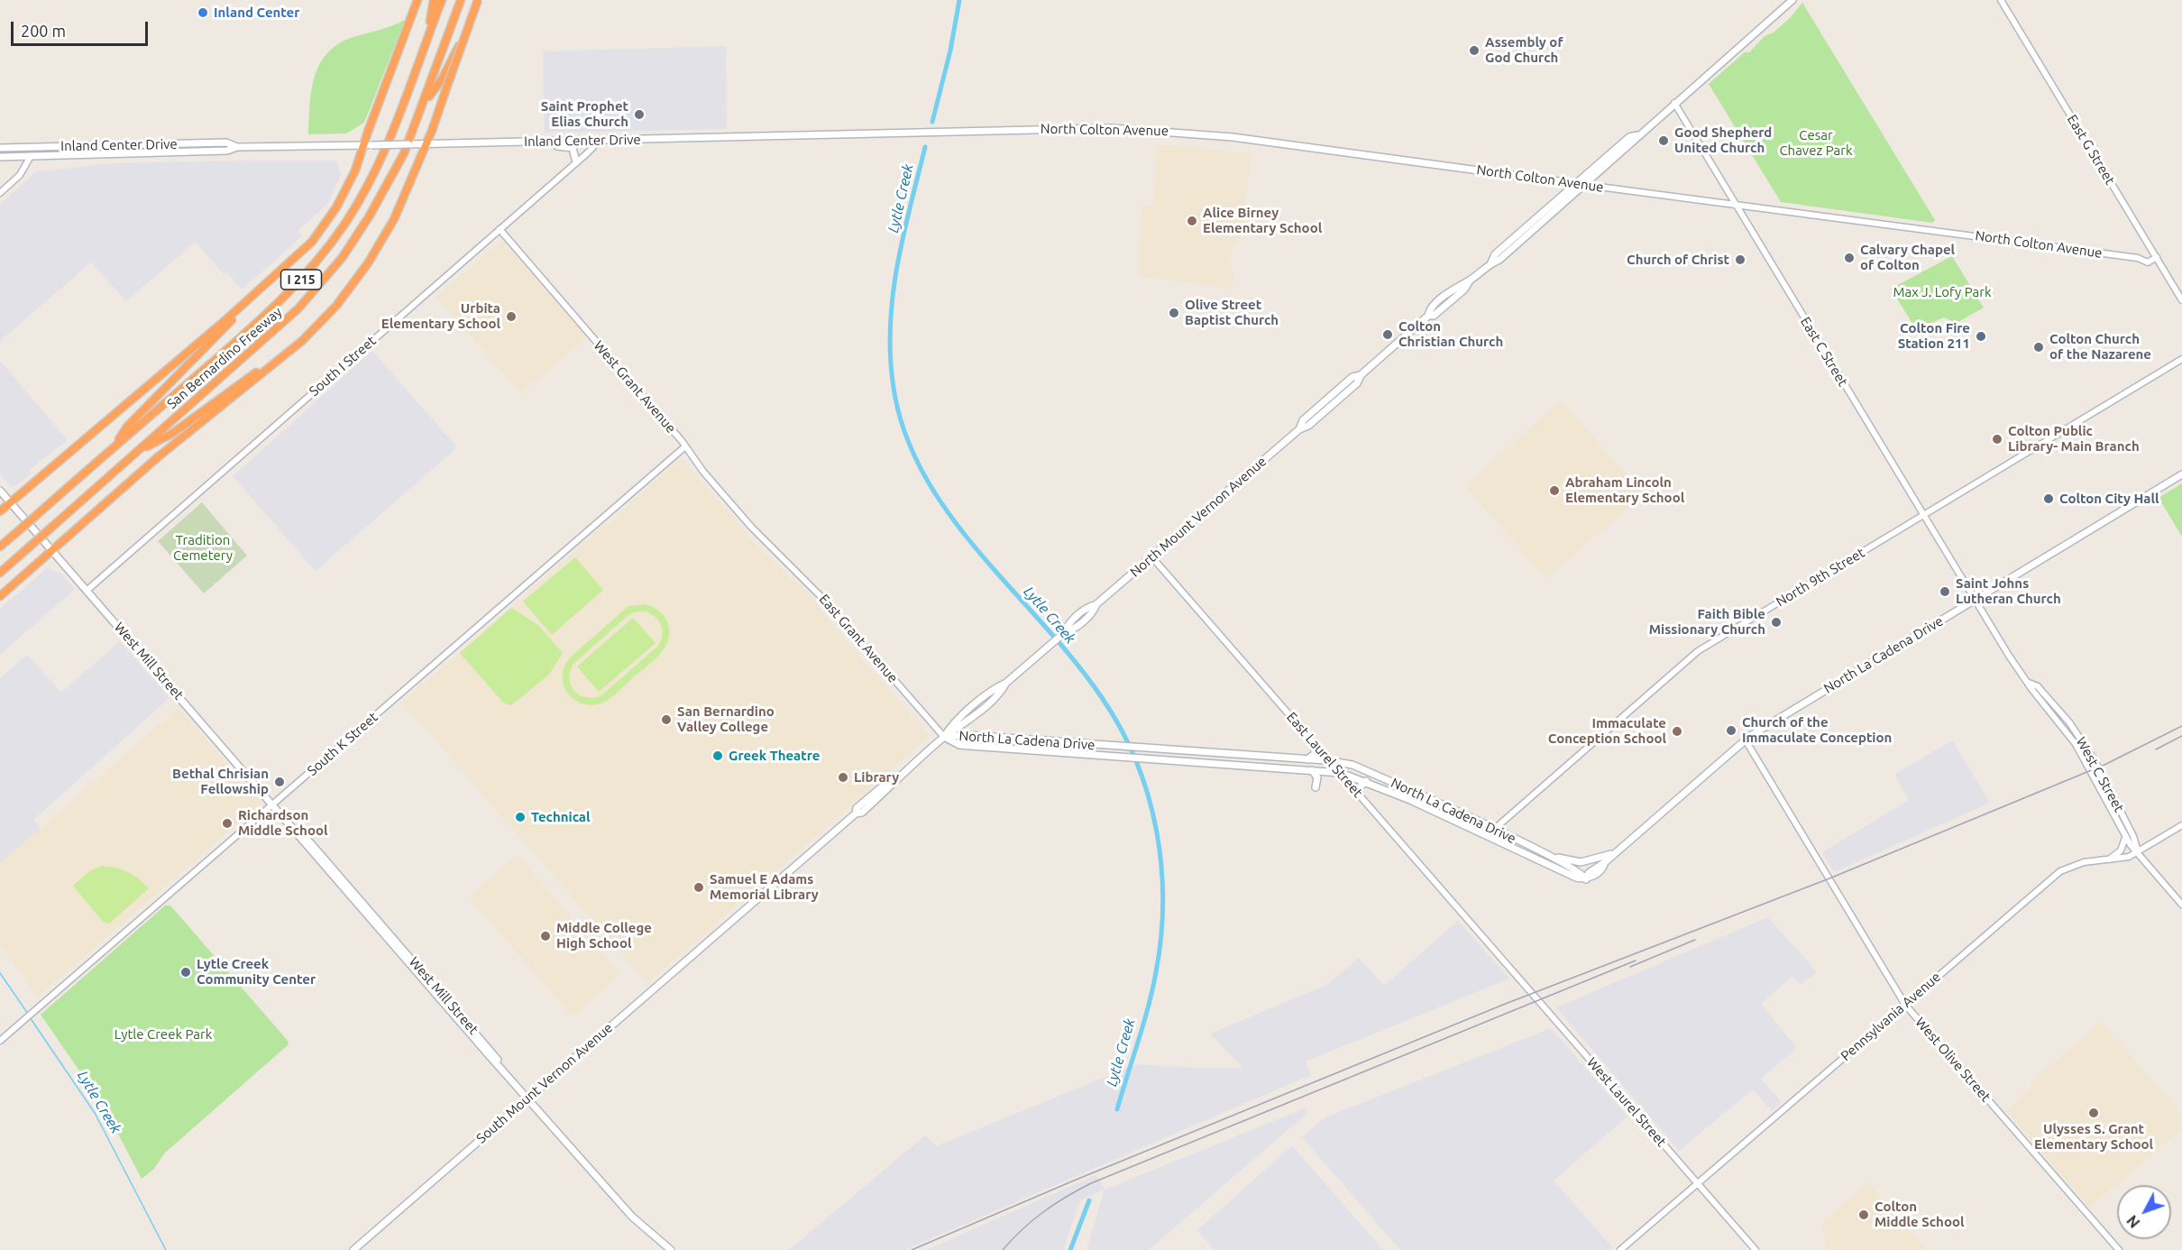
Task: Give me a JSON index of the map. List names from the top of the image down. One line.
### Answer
{"streets":{"highway":["I 215","San Bernardino Freeway"],"main road":["North Colton Avenue","Inland Center Drive","North Mount Vernon Avenue","North La Cadena Drive","West Mill Street","South Mount Vernon Avenue"],"street":["East G Street","East C Street","South I Street","West Grant Avenue","North 9th Street","East Grant Avenue","South K Street","East Laurel Street","West C Street","Pennsylvania Avenue","West Olive Street","West Laurel Street"]},"crossings":[["North Colton Avenue","Inland Center Drive"],["North Colton Avenue","East G Street"],["North Colton Avenue","East C Street"],["North Colton Avenue","North Mount Vernon Avenue"],["Inland Center Drive","South I Street"],["East C Street","North Mount Vernon Avenue"],["East C Street","North 9th Street"],["East C Street","North La Cadena Drive"],["East C Street","West C Street"],["South I Street","West Grant Avenue"],["South I Street","West Mill Street"],["West Grant Avenue","East Grant Avenue"],["West Grant Avenue","South K Street"],["North Mount Vernon Avenue","East Grant Avenue"],["North Mount Vernon Avenue","North La Cadena Drive"],["North Mount Vernon Avenue","East Laurel Street"],["North Mount Vernon Avenue","South Mount Vernon Avenue"],["North 9th Street","North La Cadena Drive"],["East Grant Avenue","North La Cadena Drive"],["North La Cadena Drive","East Laurel Street"],["North La Cadena Drive","West C Street"],["North La Cadena Drive","West Olive Street"],["West Mill Street","South K Street"],["West Mill Street","South Mount Vernon Avenue"],["East Laurel Street","West Laurel Street"],["West C Street","Pennsylvania Avenue"],["Pennsylvania Avenue","West Olive Street"],["Pennsylvania Avenue","West Laurel Street"]],"water":["Lytle Creek"],"parks":["Cesar Chavez Park","Max J. Lofy Park","Tradition Cemetery","Lytle Creek Park"],"places":["Inland Center","Assembly of God Church","Saint Prophet Elias Church","Good Shepherd United Church","Alice Birney Elementary School","Calvary Chapel of Colton","Church of Christ","Olive Street Baptist Church","Urbita Elementary School","Colton Christian Church","Colton Fire Station 211","Colton Church of the Nazarene","Colton Public Library- Main Branch","Abraham Lincoln Elementary School","Colton City Hall","Saint Johns Lutheran Church","Faith Bible Missionary Church","San Bernardino Valley College","Church of the Immaculate Conception","Immaculate Conception School","Greek Theatre","Library","Bethal Chrisian Fellowship","Technical","Richardson Middle School","Samuel E Adams Memorial Library","Middle College High School","Lytle Creek Community Center","Ulysses S. Grant Elementary School","Colton Middle School"],"scale_bar":"200 m","north":"bottom left"}
